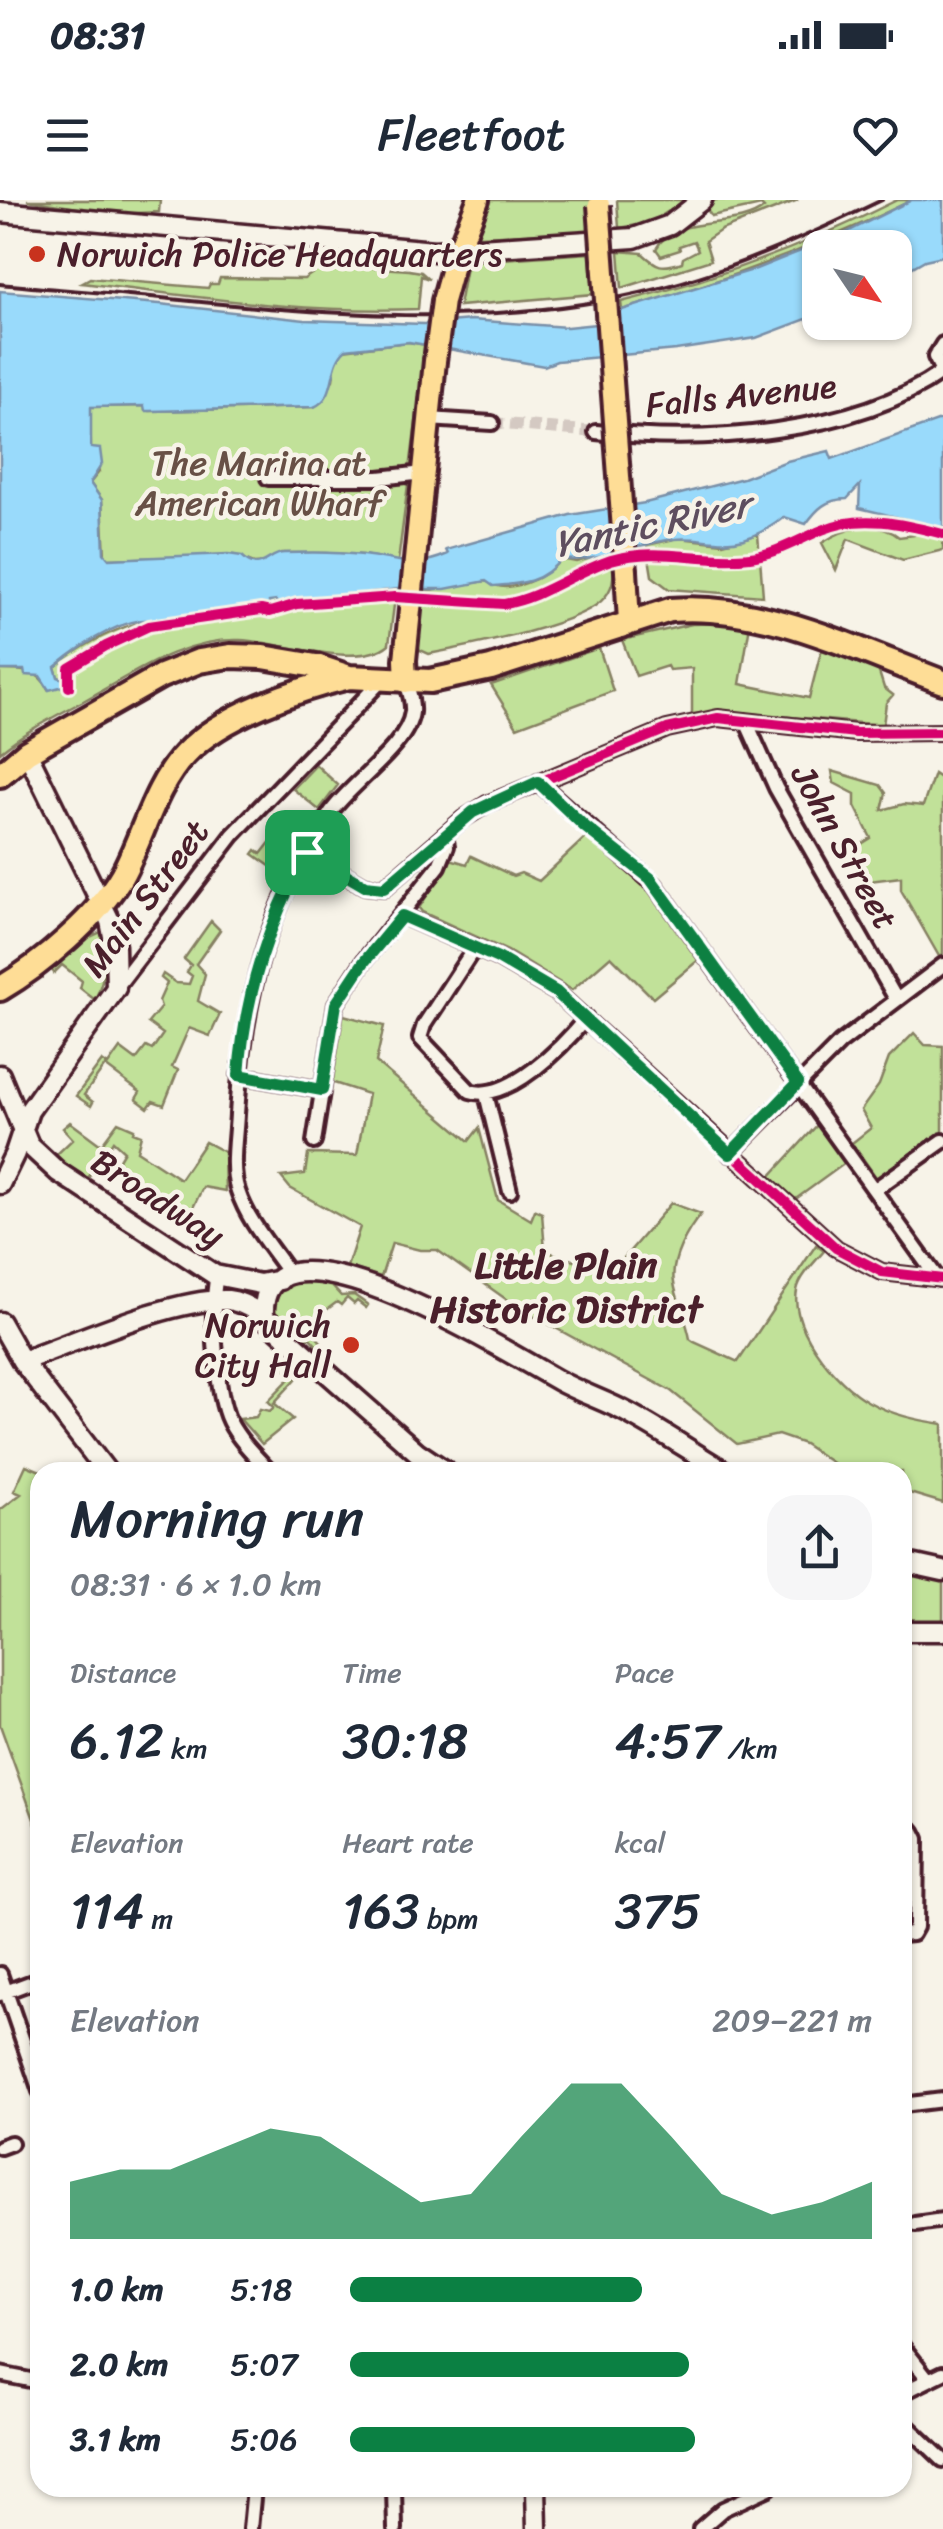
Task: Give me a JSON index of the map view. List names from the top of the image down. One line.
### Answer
{"streets":{"main road":["Main Street","Broadway"],"street":["Falls Avenue","John Street"]},"crossings":[["Main Street","Broadway"]],"districts":["Little Plain Historic District"],"water":["Yantic River"],"parks":["The Marina at American Wharf"],"places":["Norwich Police Headquarters","Norwich City Hall"],"north":"bottom right","page":{"status":"08:31","header":"Fleetfoot","heading":["Morning run","08:31 · 6 × 1.0 km"],"stats":[["Distance","6.12 km"],["Time","30:18"],["Pace","4:57 /km"],["Elevation","114 m"],["Heart rate","163 bpm"],["kcal","375"]],"chart":["Elevation","209–221 m"],"list":[{"name":"1.0 km","note":"5:18"},{"name":"2.0 km","note":"5:07"},{"name":"3.1 km","note":"5:06"}]}}
